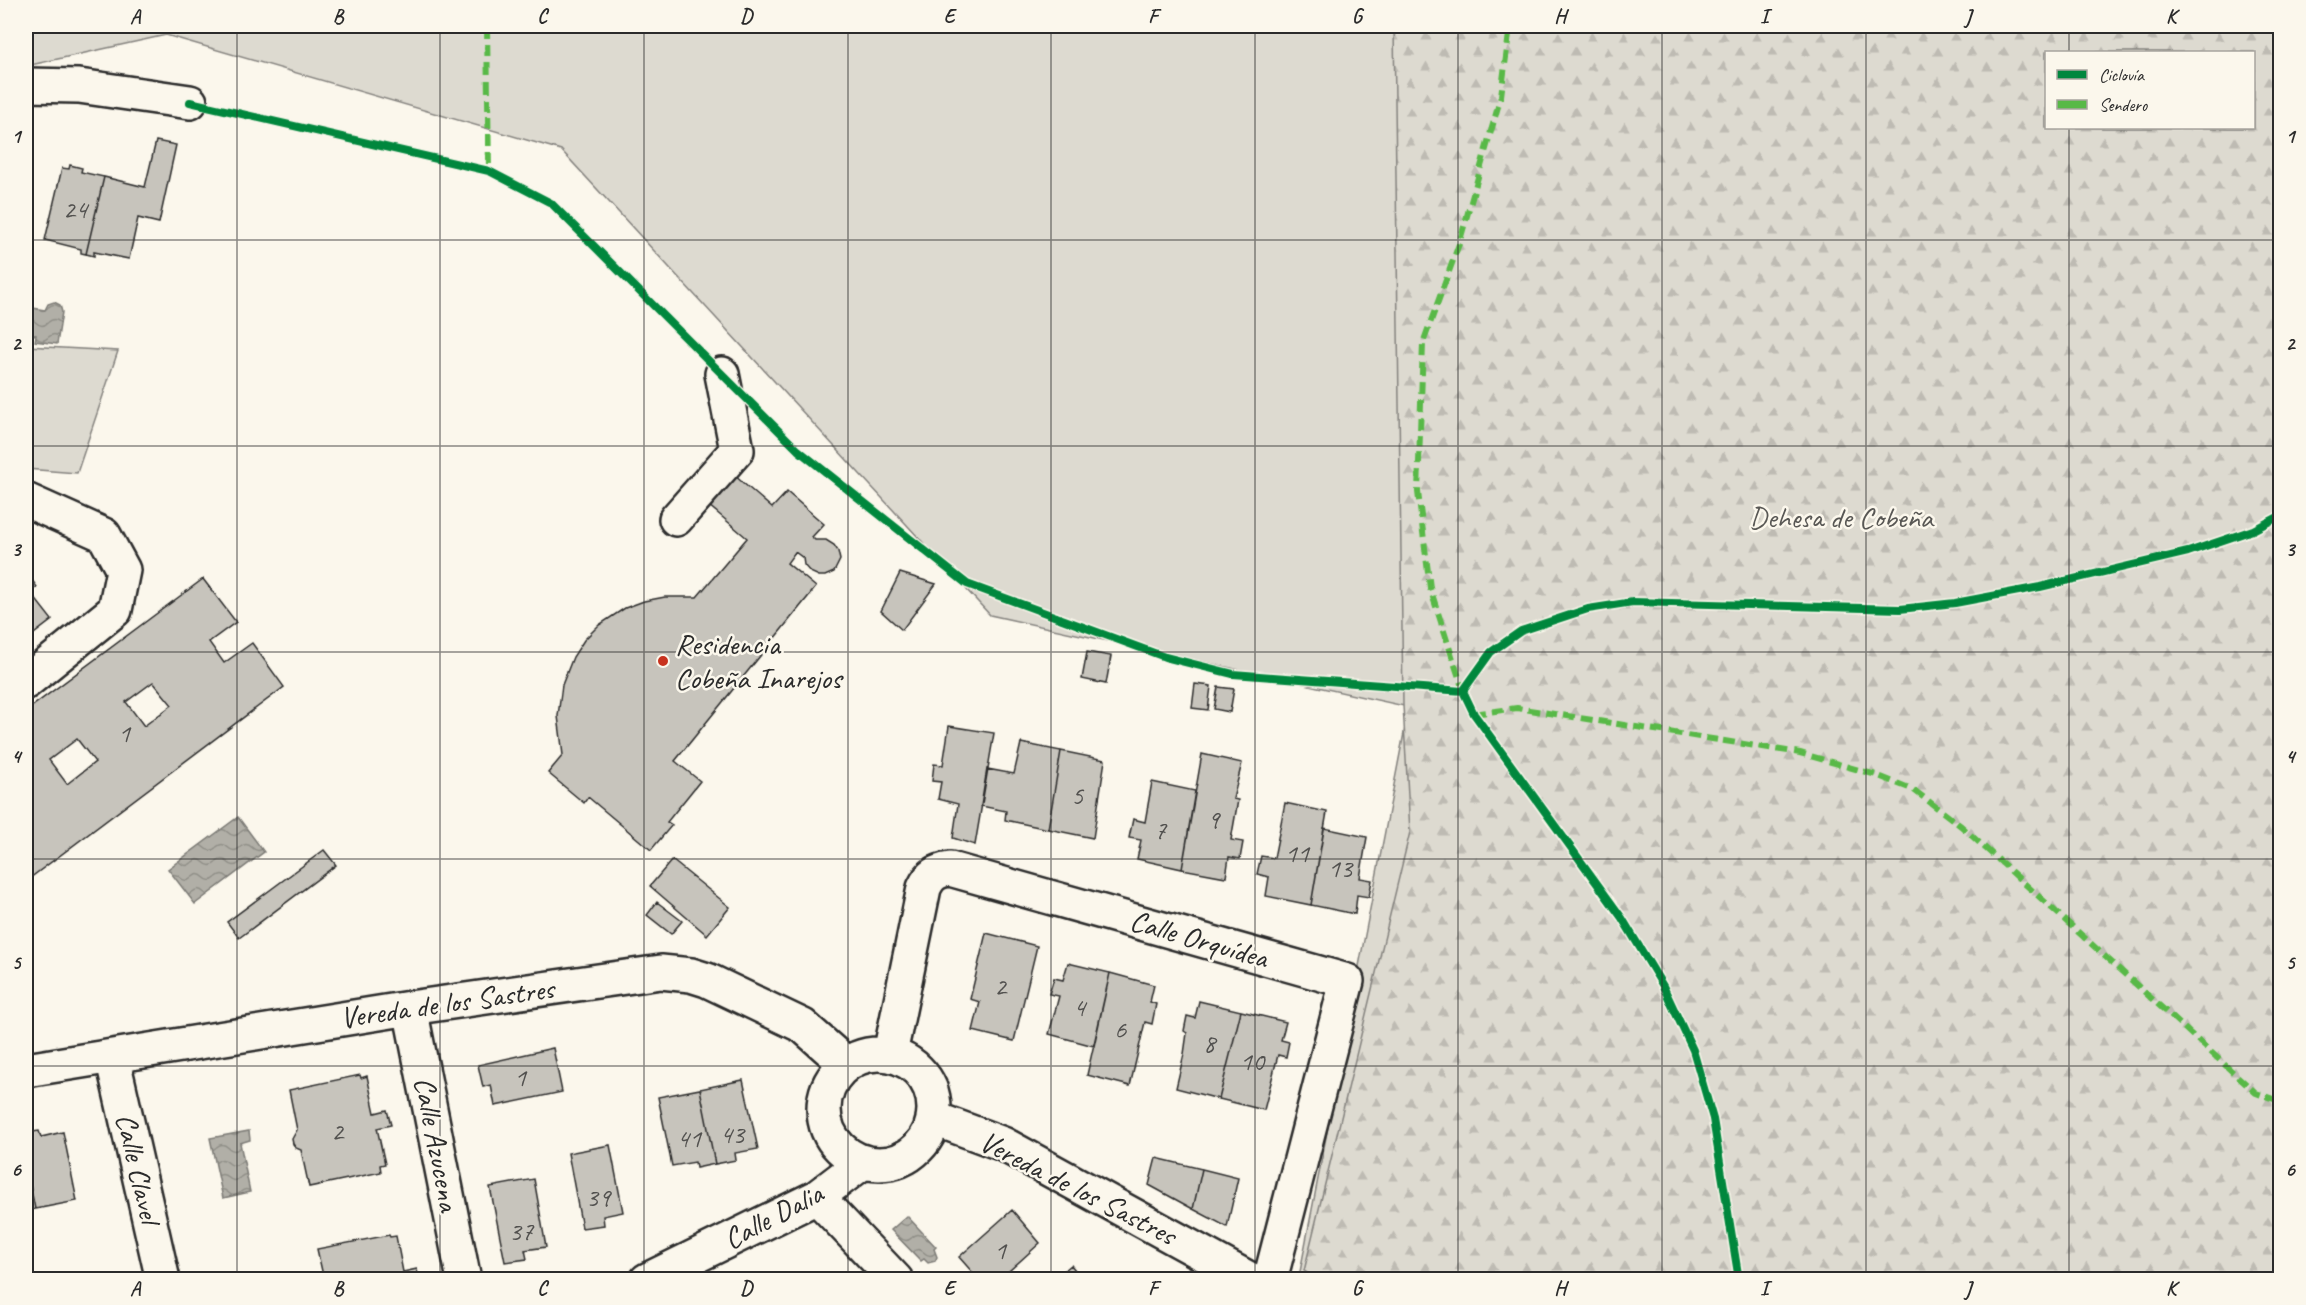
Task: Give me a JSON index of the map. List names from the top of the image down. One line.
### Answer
{"streets":{"street":["Calle Orquídea","Vereda de los Sastres","Calle Azucena","Calle Clavel","Calle Dalia"]},"crossings":[["Calle Orquídea","Vereda de los Sastres"],["Calle Orquídea","Calle Dalia"],["Vereda de los Sastres","Calle Azucena"],["Vereda de los Sastres","Calle Clavel"],["Vereda de los Sastres","Calle Dalia"]],"parks":["Dehesa de Cobeña"],"places":["Residencia Cobeña Inarejos"],"house_numbers":["24","1","5","9","7","11","13","2","4","6","8","10","1","2","43","41","39","37","1"],"legend":["Ciclovía","Sendero"],"grid":{"columns":["A","B","C","D","E","F","G","H","I","J","K"],"rows":["1","2","3","4","5","6"]}}
